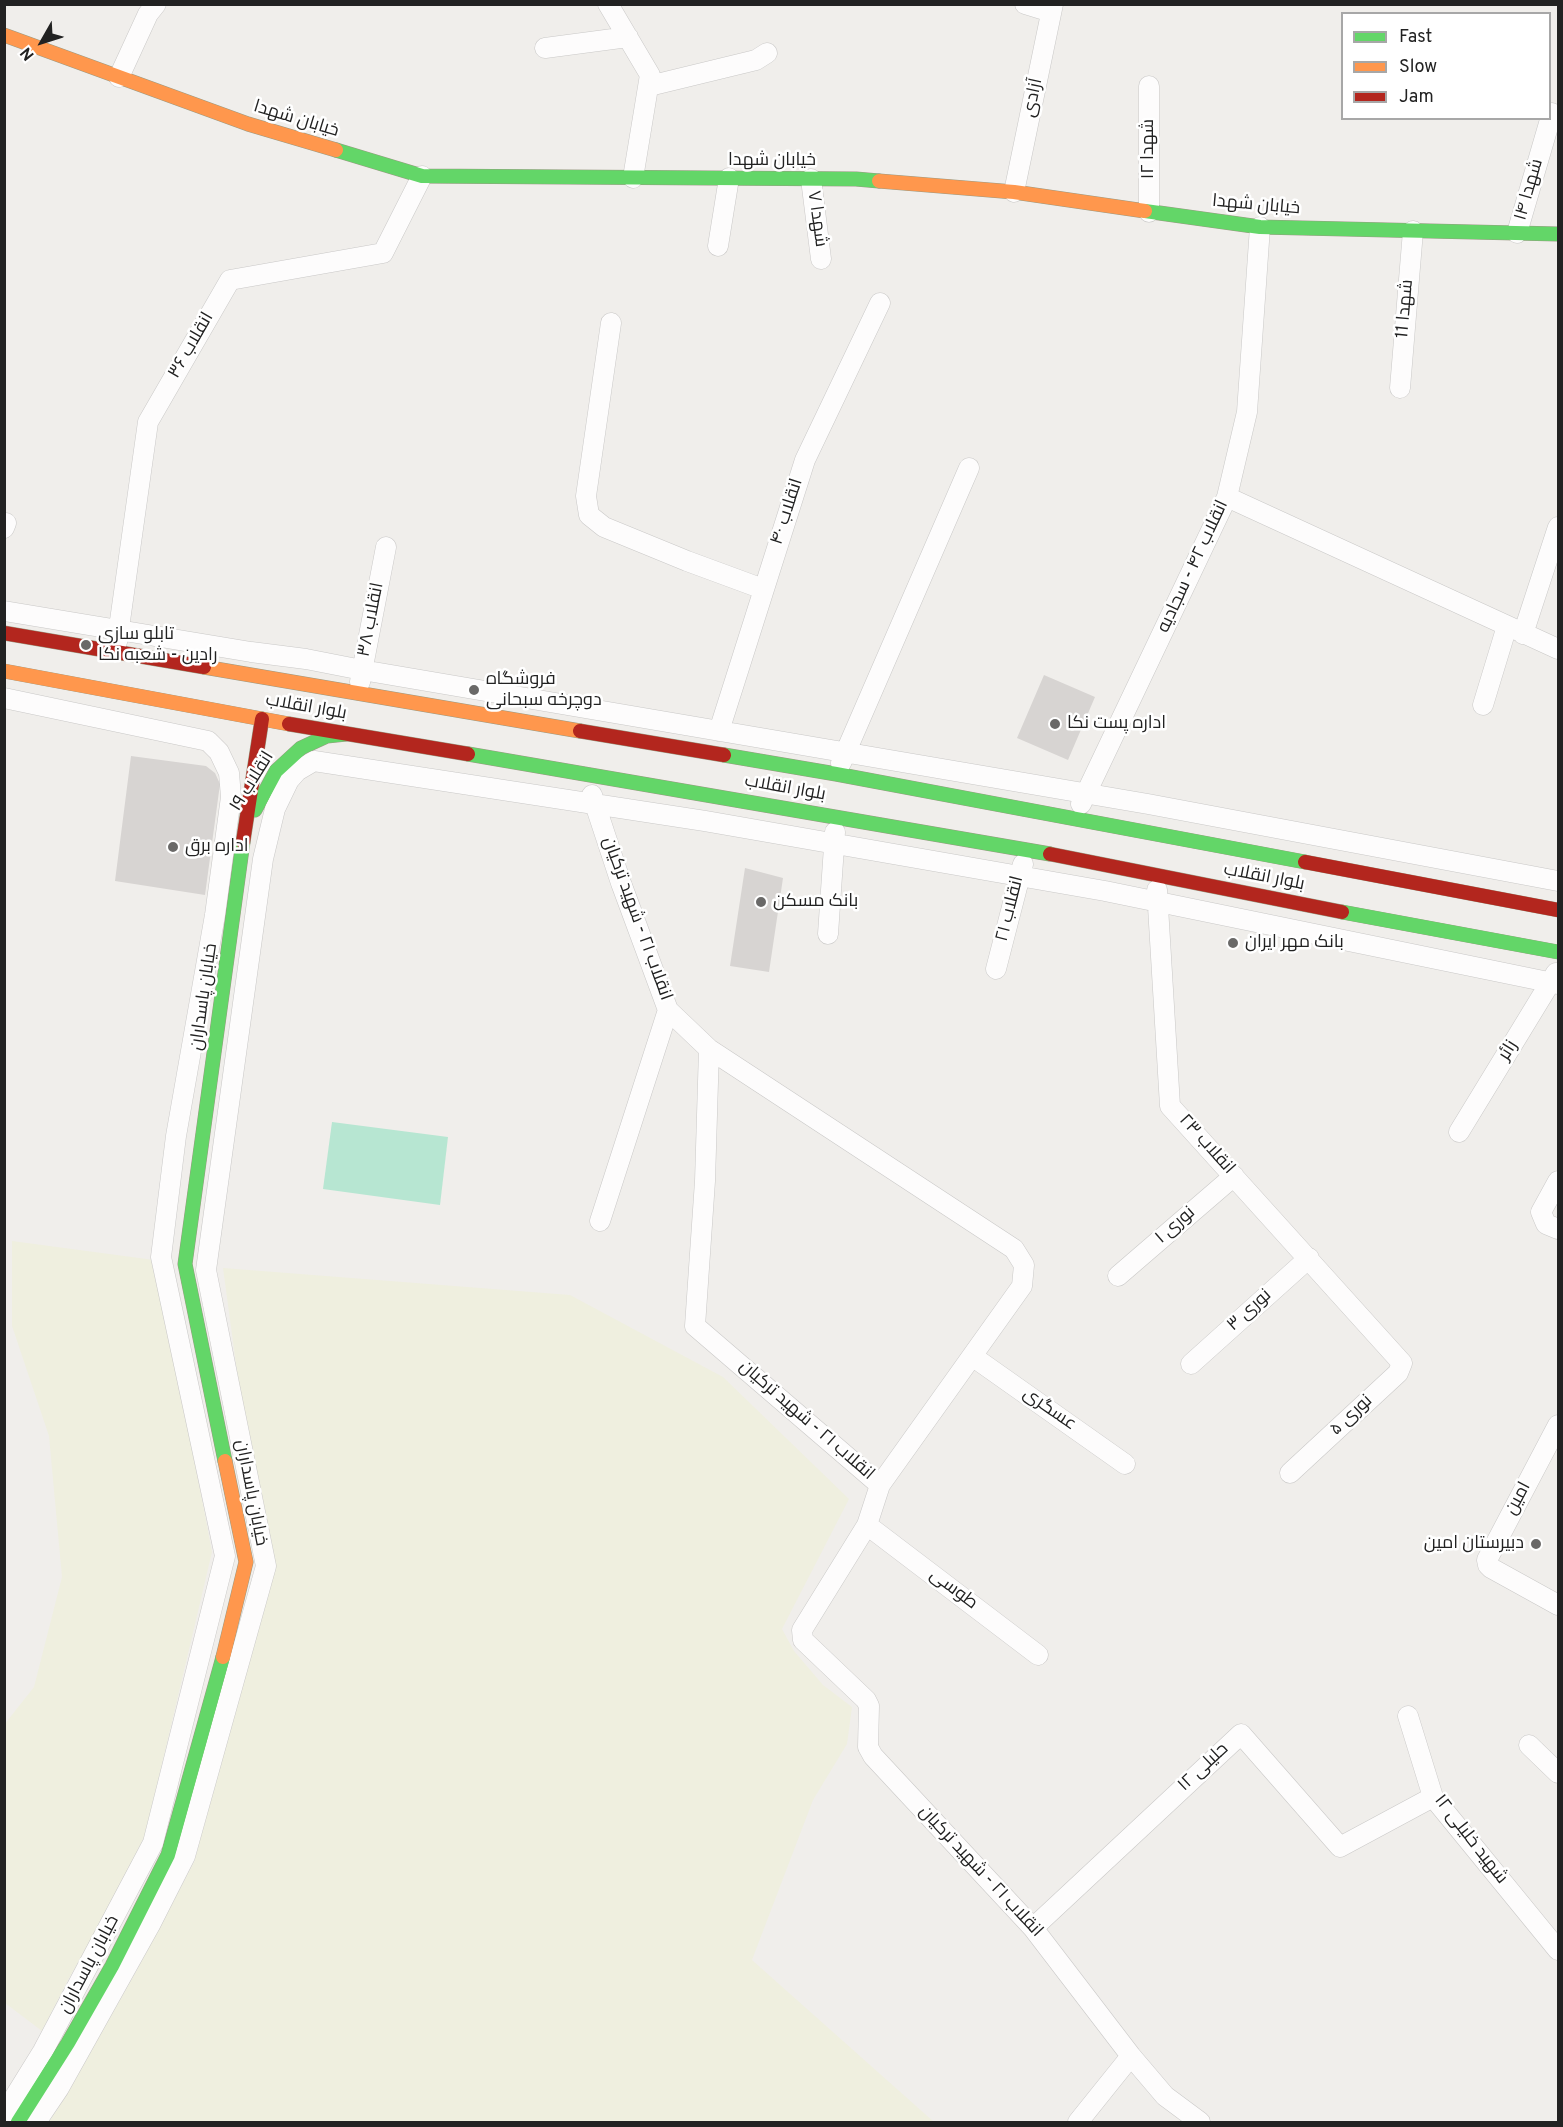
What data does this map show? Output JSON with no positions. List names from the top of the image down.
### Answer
{
  "streets": {
    "main road": [
      "خیابان شهدا",
      "بلوار انقلاب",
      "انقلاب ۱۹",
      "خیابان پاسداران"
    ],
    "street": [
      "آزادی",
      "شهدا ۱۲",
      "شهدا ۱۴",
      "شهدا ۷",
      "شهدا 11",
      "انقلاب ۳۶",
      "انقلاب ۴۰",
      "انقلاب ۴۲ - سجادیه",
      "انقلاب ۳۸",
      "انقلاب ۲۱",
      "انقلاب ۲۱ - شهید ترکیان",
      "زائر",
      "انقلاب ۲۳",
      "نوری ۱",
      "نوری ۳",
      "عسگری",
      "نوری ۵",
      "امین",
      "طوسی",
      "حلیلی ۱۲",
      "شهید خلیلی ۱۲"
    ]
  },
  "crossings": [
    ["آزادی", "خیابان شهدا"],
    ["خیابان شهدا", "شهدا ۱۲"],
    ["خیابان شهدا", "شهدا ۱۴"],
    ["خیابان شهدا", "شهدا ۷"],
    ["خیابان شهدا", "شهدا 11"],
    ["خیابان شهدا", "انقلاب ۳۶"],
    ["خیابان شهدا", "انقلاب ۴۲ - سجادیه"],
    ["انقلاب ۳۶", "بلوار انقلاب"],
    ["انقلاب ۴۲ - سجادیه", "بلوار انقلاب"],
    ["انقلاب ۳۸", "بلوار انقلاب"],
    ["بلوار انقلاب", "انقلاب ۱۹"],
    ["بلوار انقلاب", "انقلاب ۲۱"],
    ["بلوار انقلاب", "انقلاب ۲۱ - شهید ترکیان"],
    ["بلوار انقلاب", "انقلاب ۲۳"],
    ["انقلاب ۱۹", "خیابان پاسداران"],
    ["انقلاب ۲۱ - شهید ترکیان", "طوسی"],
    ["انقلاب ۲۱ - شهید ترکیان", "حلیلی ۱۲"],
    ["انقلاب ۲۳", "نوری ۱"],
    ["انقلاب ۲۳", "نوری ۳"],
    ["انقلاب ۲۳", "نوری ۵"],
    ["حلیلی ۱۲", "شهید خلیلی ۱۲"]
  ],
  "places": [
    "تابلو سازی رادین - شعبه نکا",
    "فروشگاه دوچرخه سبحانی",
    "اداره پست نکا",
    "اداره برق",
    "بانک مسکن",
    "بانک مهر ایران",
    "دبیرستان امین"
  ],
  "legend": ["Fast", "Slow", "Jam"],
  "north": "bottom left"
}
